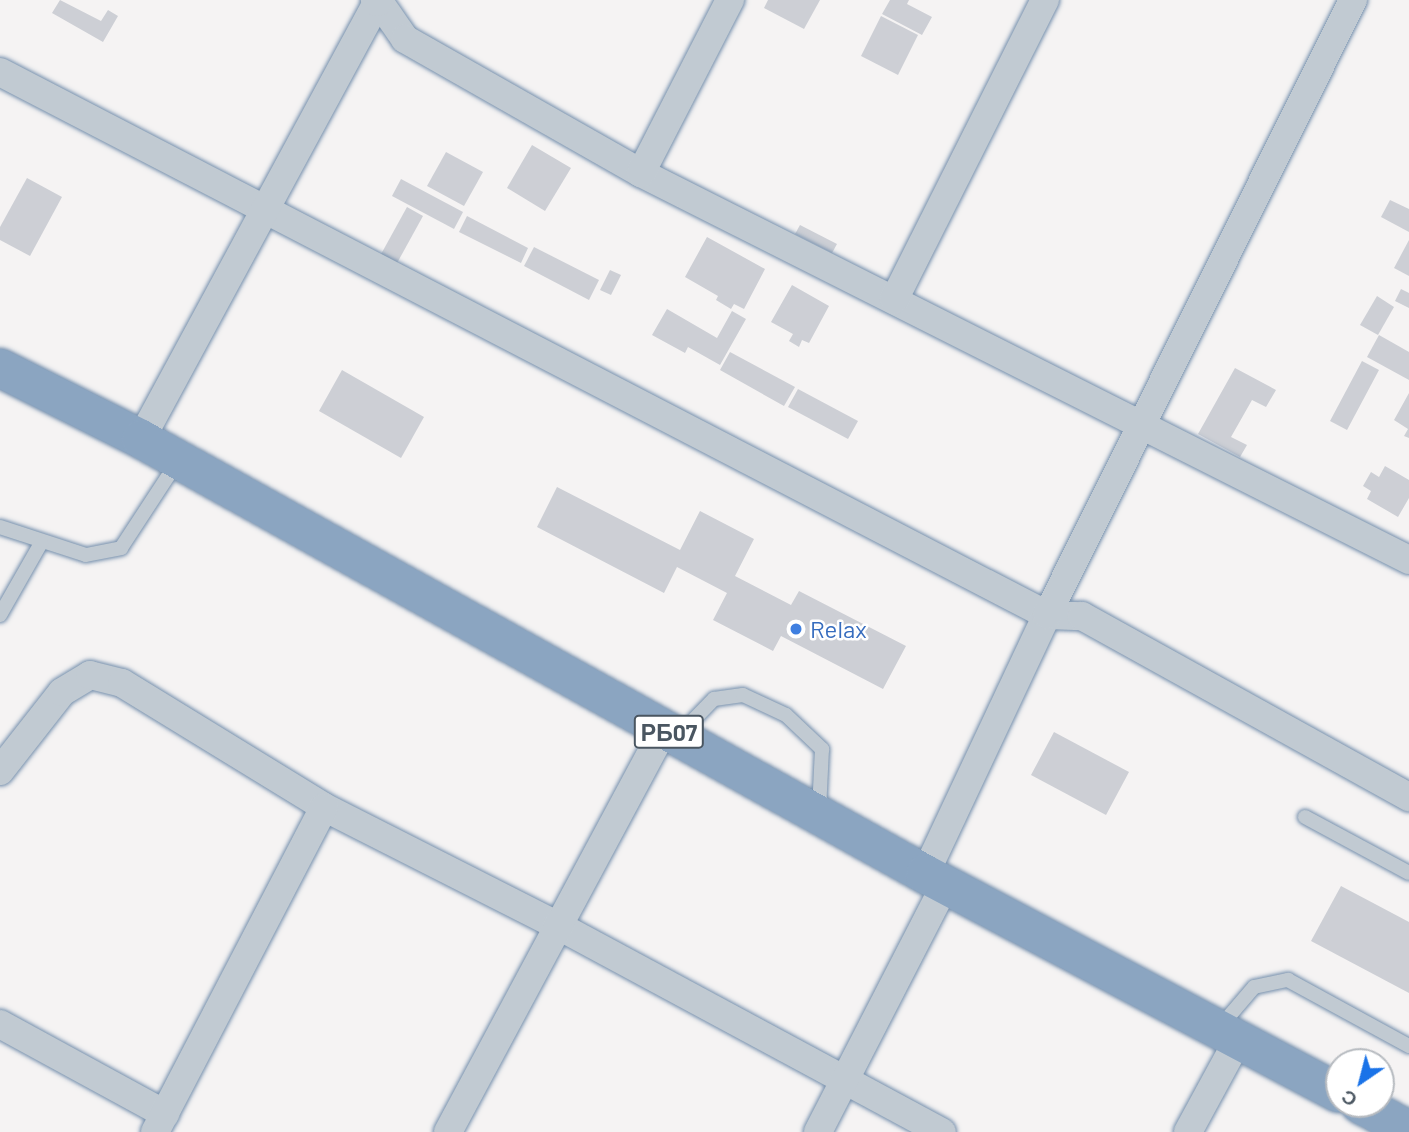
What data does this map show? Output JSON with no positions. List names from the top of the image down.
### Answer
{
  "streets": {
    "highway": ["РБ07"]
  },
  "places": ["Relax"],
  "north": "bottom left"
}
